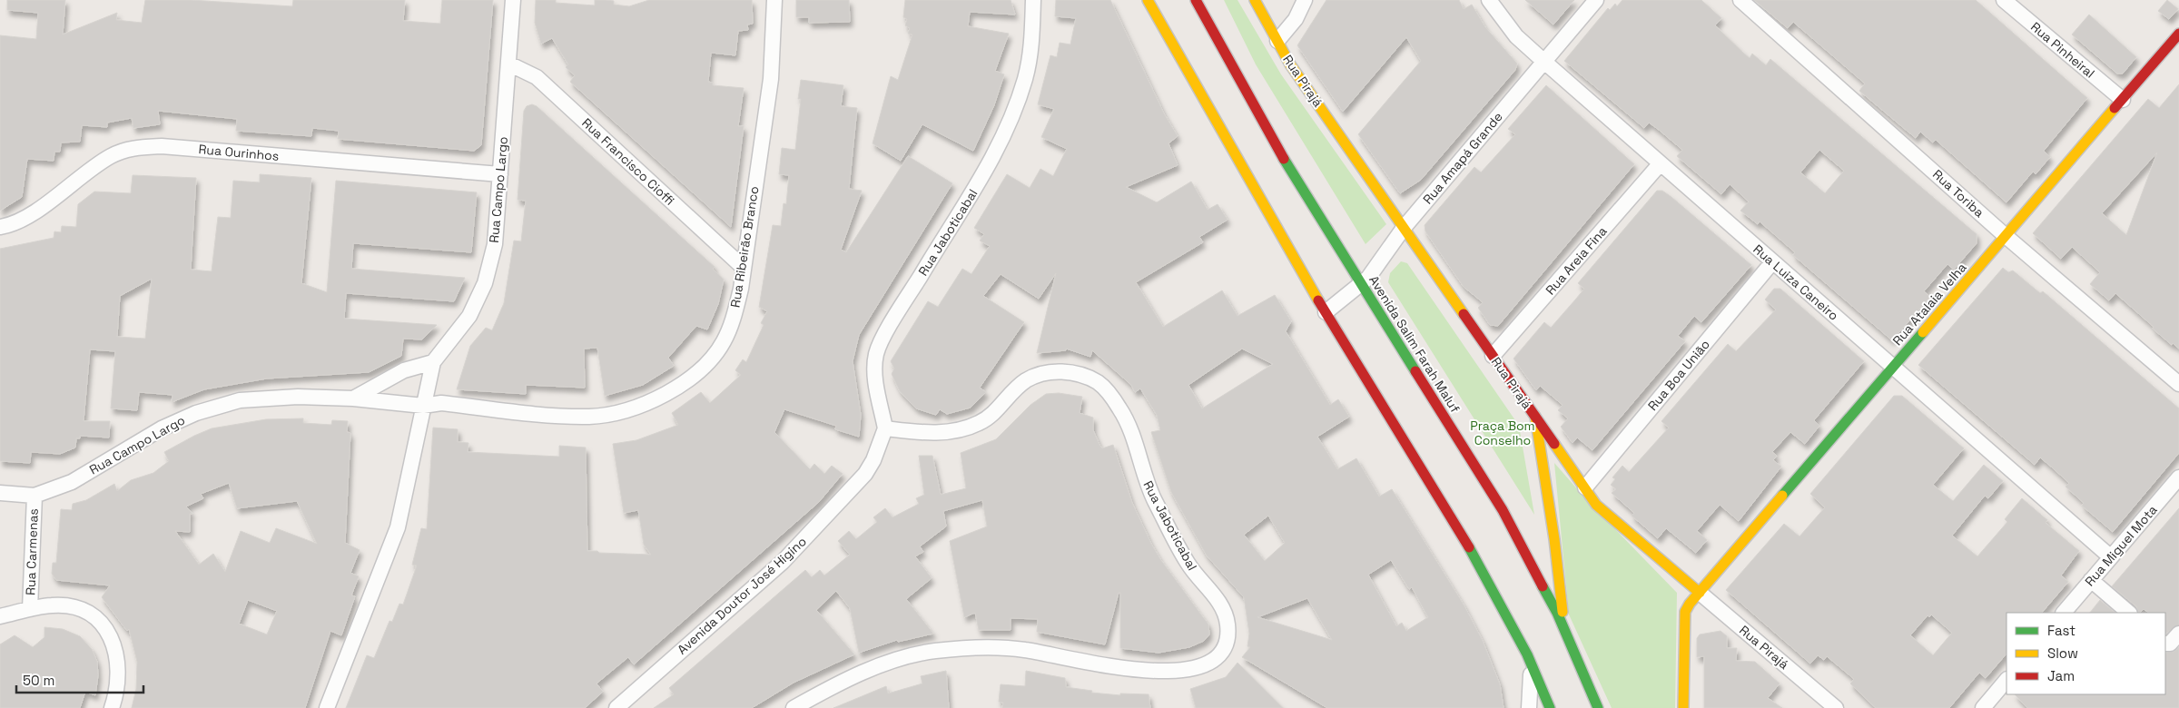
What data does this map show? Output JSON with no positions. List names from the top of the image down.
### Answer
{
  "streets": {
    "main road": ["Rua Pirajá", "Rua Atalaia Velha", "Avenida Salim Farah Maluf"],
    "street": [
      "Rua Pinheiral",
      "Rua Ourinhos",
      "Rua Amapá Grande",
      "Rua Francisco Cioffi",
      "Rua Campo Largo",
      "Rua Toriba",
      "Rua Jaboticabal",
      "Rua Ribeirão Branco",
      "Rua Areia Fina",
      "Rua Luiza Caneiro",
      "Rua Boa União",
      "Rua Miguel Mota",
      "Rua Carmenas",
      "Avenida Doutor José Higino"
    ]
  },
  "crossings": [
    ["Rua Pinheiral", "Rua Atalaia Velha"],
    ["Rua Pirajá", "Rua Amapá Grande"],
    ["Rua Pirajá", "Rua Areia Fina"],
    ["Rua Pirajá", "Rua Atalaia Velha"],
    ["Rua Pirajá", "Rua Boa União"],
    ["Rua Ourinhos", "Rua Campo Largo"],
    ["Rua Amapá Grande", "Rua Luiza Caneiro"],
    ["Rua Amapá Grande", "Avenida Salim Farah Maluf"],
    ["Rua Francisco Cioffi", "Rua Campo Largo"],
    ["Rua Francisco Cioffi", "Rua Ribeirão Branco"],
    ["Rua Campo Largo", "Rua Ribeirão Branco"],
    ["Rua Campo Largo", "Rua Carmenas"],
    ["Rua Toriba", "Rua Atalaia Velha"],
    ["Rua Jaboticabal", "Avenida Doutor José Higino"],
    ["Rua Areia Fina", "Rua Luiza Caneiro"],
    ["Rua Luiza Caneiro", "Rua Atalaia Velha"],
    ["Rua Luiza Caneiro", "Rua Boa União"],
    ["Rua Luiza Caneiro", "Rua Miguel Mota"]
  ],
  "parks": ["Praça Bom Conselho"],
  "legend": ["Fast", "Slow", "Jam"],
  "scale_bar": "50 m"
}
